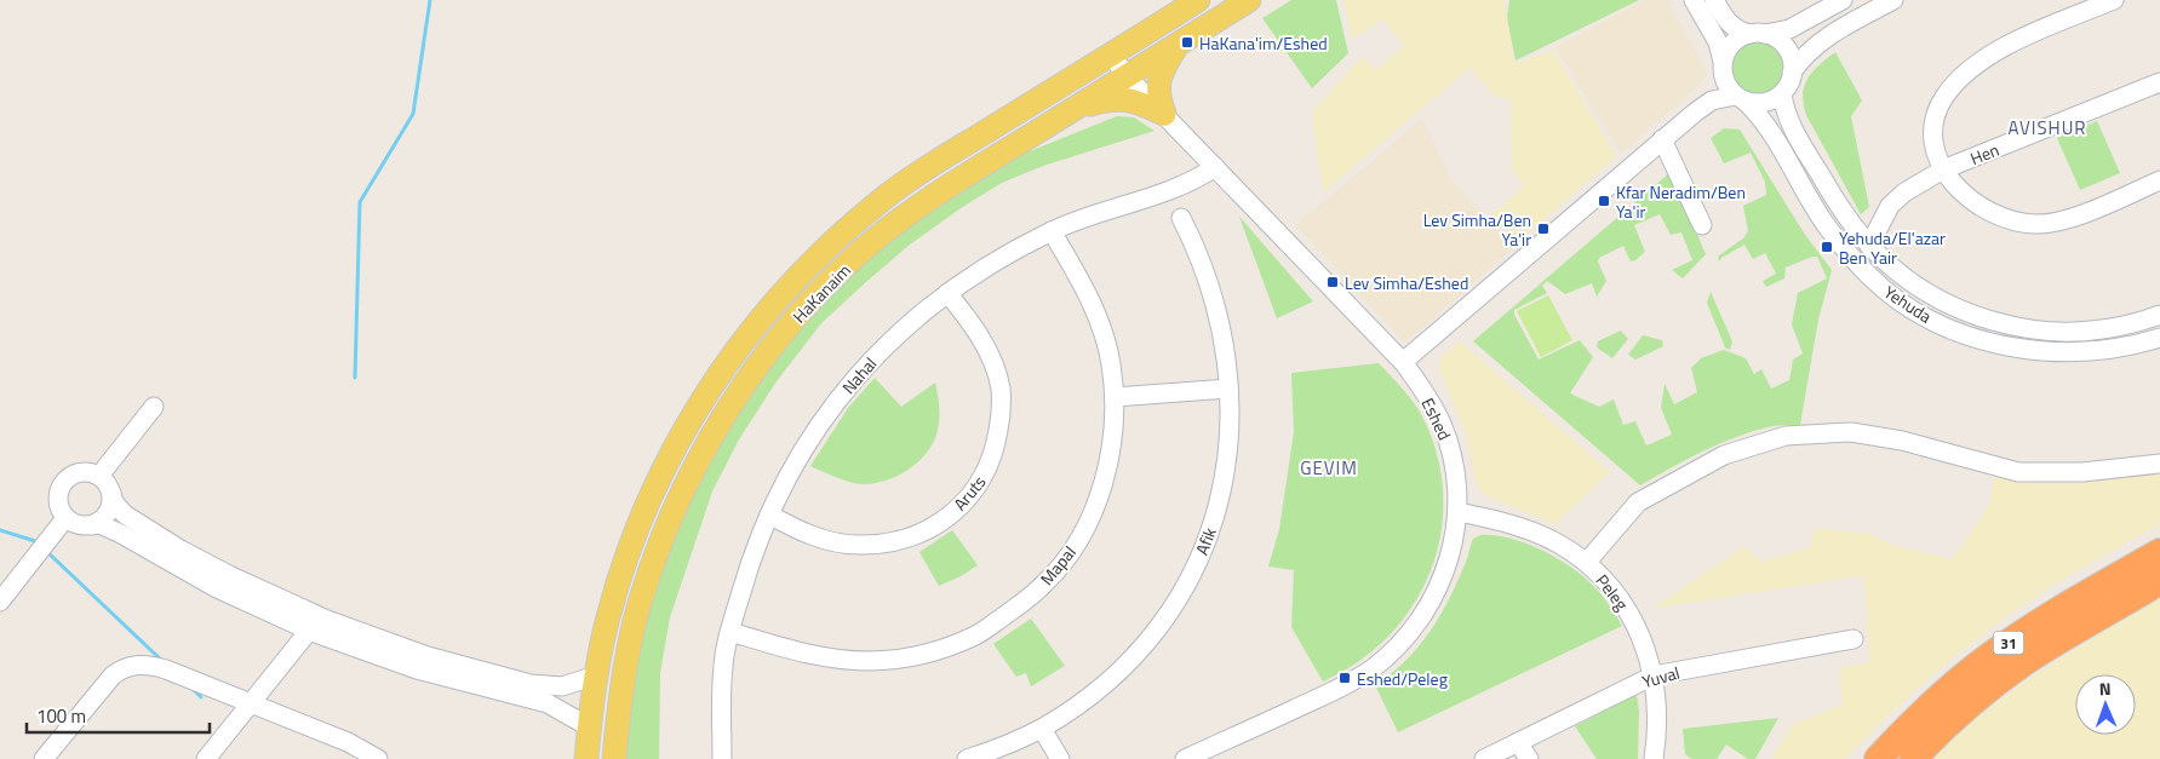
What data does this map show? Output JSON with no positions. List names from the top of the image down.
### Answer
{
  "streets": {
    "highway": ["31"],
    "main road": ["HaKanaim"],
    "street": [
      "Hen",
      "Yehuda",
      "Nahal",
      "Eshed",
      "Aruts",
      "Afik",
      "Mapal",
      "Peleg",
      "Yuval"
    ]
  },
  "crossings": [
    ["Hen", "Yehuda"],
    ["HaKanaim", "Eshed"],
    ["Nahal", "Eshed"],
    ["Nahal", "Aruts"],
    ["Nahal", "Mapal"],
    ["Eshed", "Peleg"],
    ["Peleg", "Yuval"]
  ],
  "districts": ["AVISHUR", "GEVIM"],
  "places": {
    "transit": [
      "HaKana'im/Eshed",
      "Kfar Neradim/Ben Ya'ir",
      "Lev Simha/Ben Ya'ir",
      "Yehuda/El'azar Ben Yair",
      "Lev Simha/Eshed",
      "Eshed/Peleg"
    ]
  },
  "scale_bar": "100 m",
  "north": "top"
}
